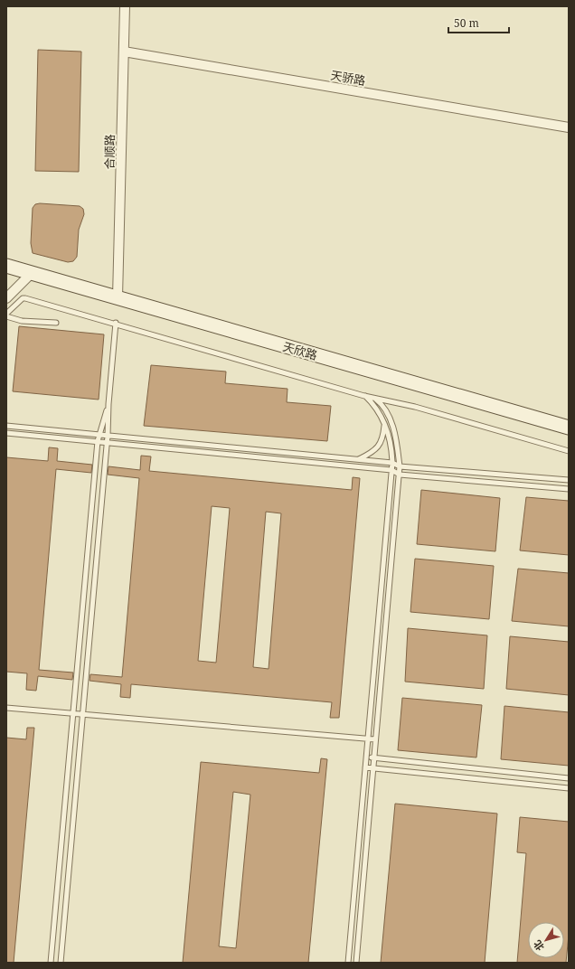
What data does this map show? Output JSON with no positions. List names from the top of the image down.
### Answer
{
  "streets": {
    "street": ["天骄路", "合顺路", "天欣路"]
  },
  "crossings": [
    ["天骄路", "合顺路"],
    ["合顺路", "天欣路"]
  ],
  "scale_bar": "50 m",
  "north": "bottom left"
}
